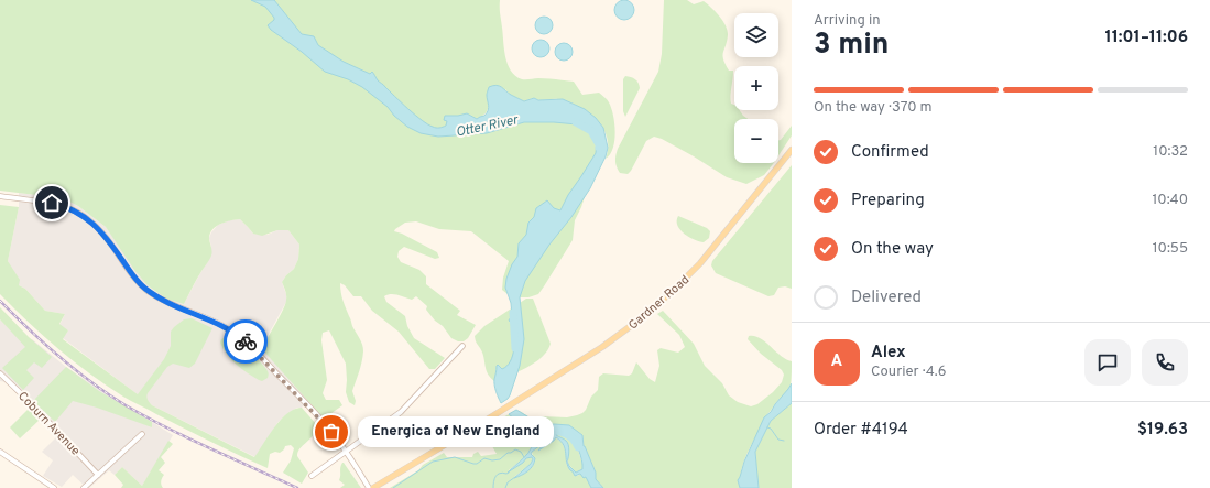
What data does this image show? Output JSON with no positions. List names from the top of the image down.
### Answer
{
  "streets": {
    "main road": ["Gardner Road"],
    "street": ["Coburn Avenue"]
  },
  "water": ["Otter River"],
  "places": ["Energica of New England"],
  "page": {
    "heading": ["3 min", "Arriving in", "11:01–11:06"],
    "panel": [
      "Alex",
      "Courier · 4.6",
      "Order #4194",
      "$19.63"
    ],
    "map_buttons": ["+", "−"],
    "bar": "On the way · 370 m",
    "list": [
      ["Confirmed", "10:32"],
      ["Preparing", "10:40"],
      ["On the way", "10:55"],
      "Delivered"
    ],
    "round": "A",
    "bubble": "Energica of New England"
  }
}
